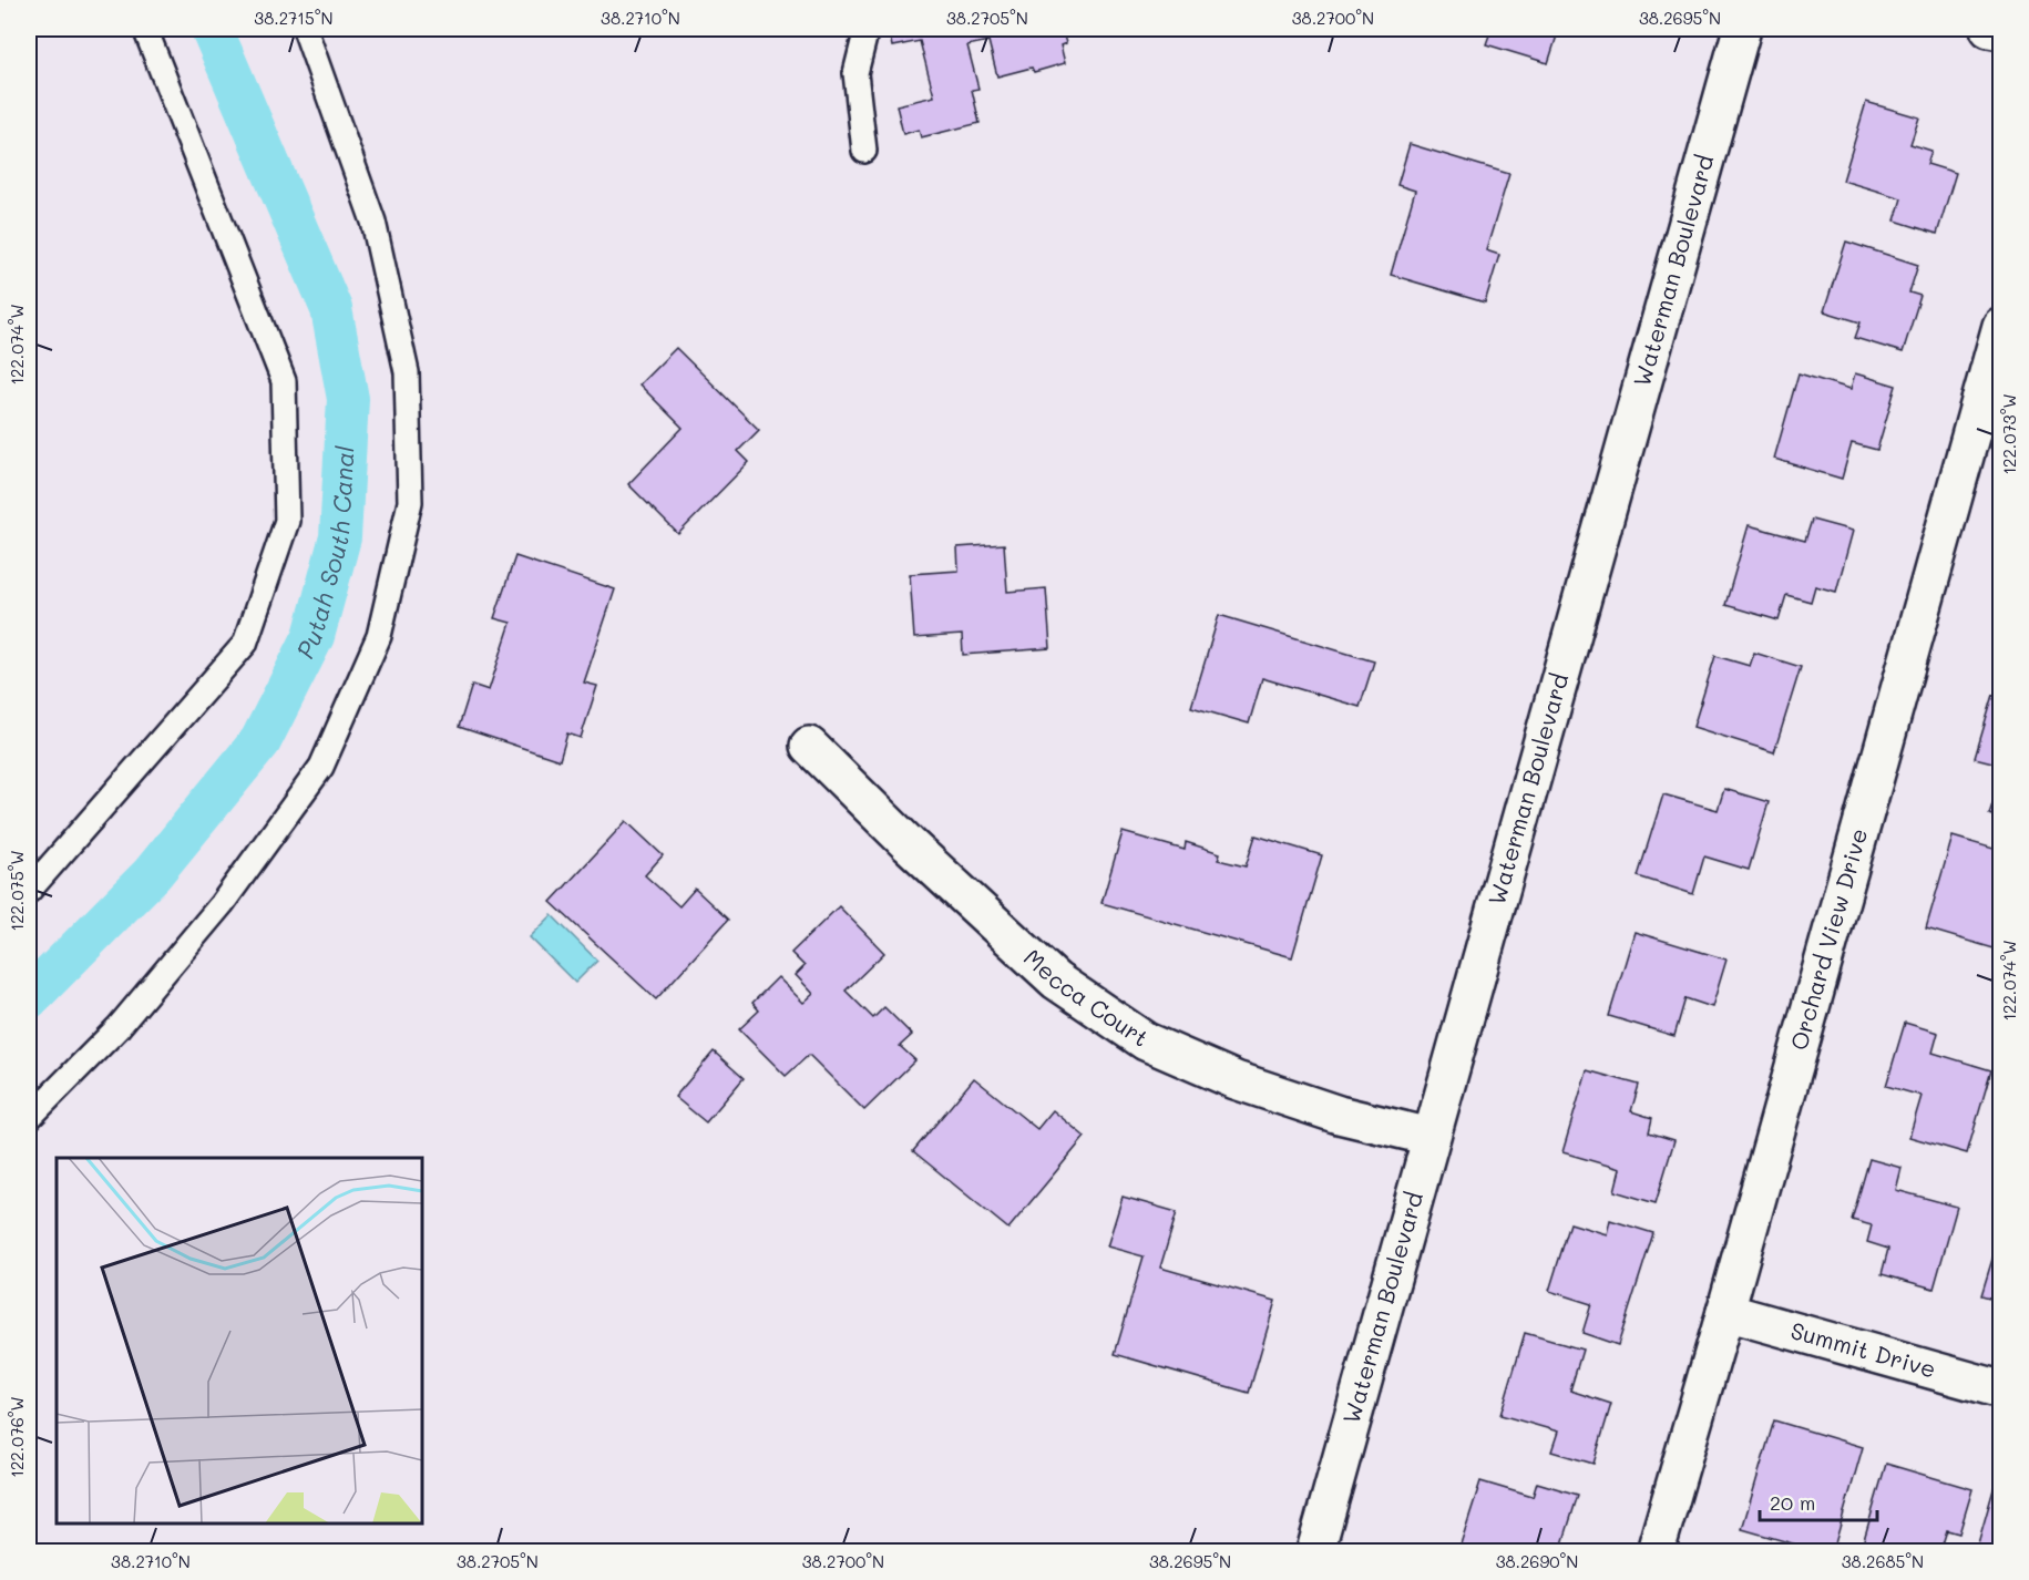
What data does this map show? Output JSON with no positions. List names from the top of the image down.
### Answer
{
  "streets": {
    "street": [
      "Waterman Boulevard",
      "Orchard View Drive",
      "Mecca Court",
      "Summit Drive"
    ]
  },
  "crossings": [
    ["Waterman Boulevard", "Mecca Court"],
    ["Orchard View Drive", "Summit Drive"]
  ],
  "water": ["Putah South Canal"],
  "scale_bar": "20 m",
  "coordinates": [
    "38.2715°N",
    "38.2710°N",
    "38.2705°N",
    "38.2700°N",
    "38.2695°N",
    "122.074°W",
    "122.073°W",
    "122.075°W",
    "122.076°W",
    "38.2690°N",
    "38.2685°N"
  ]
}
